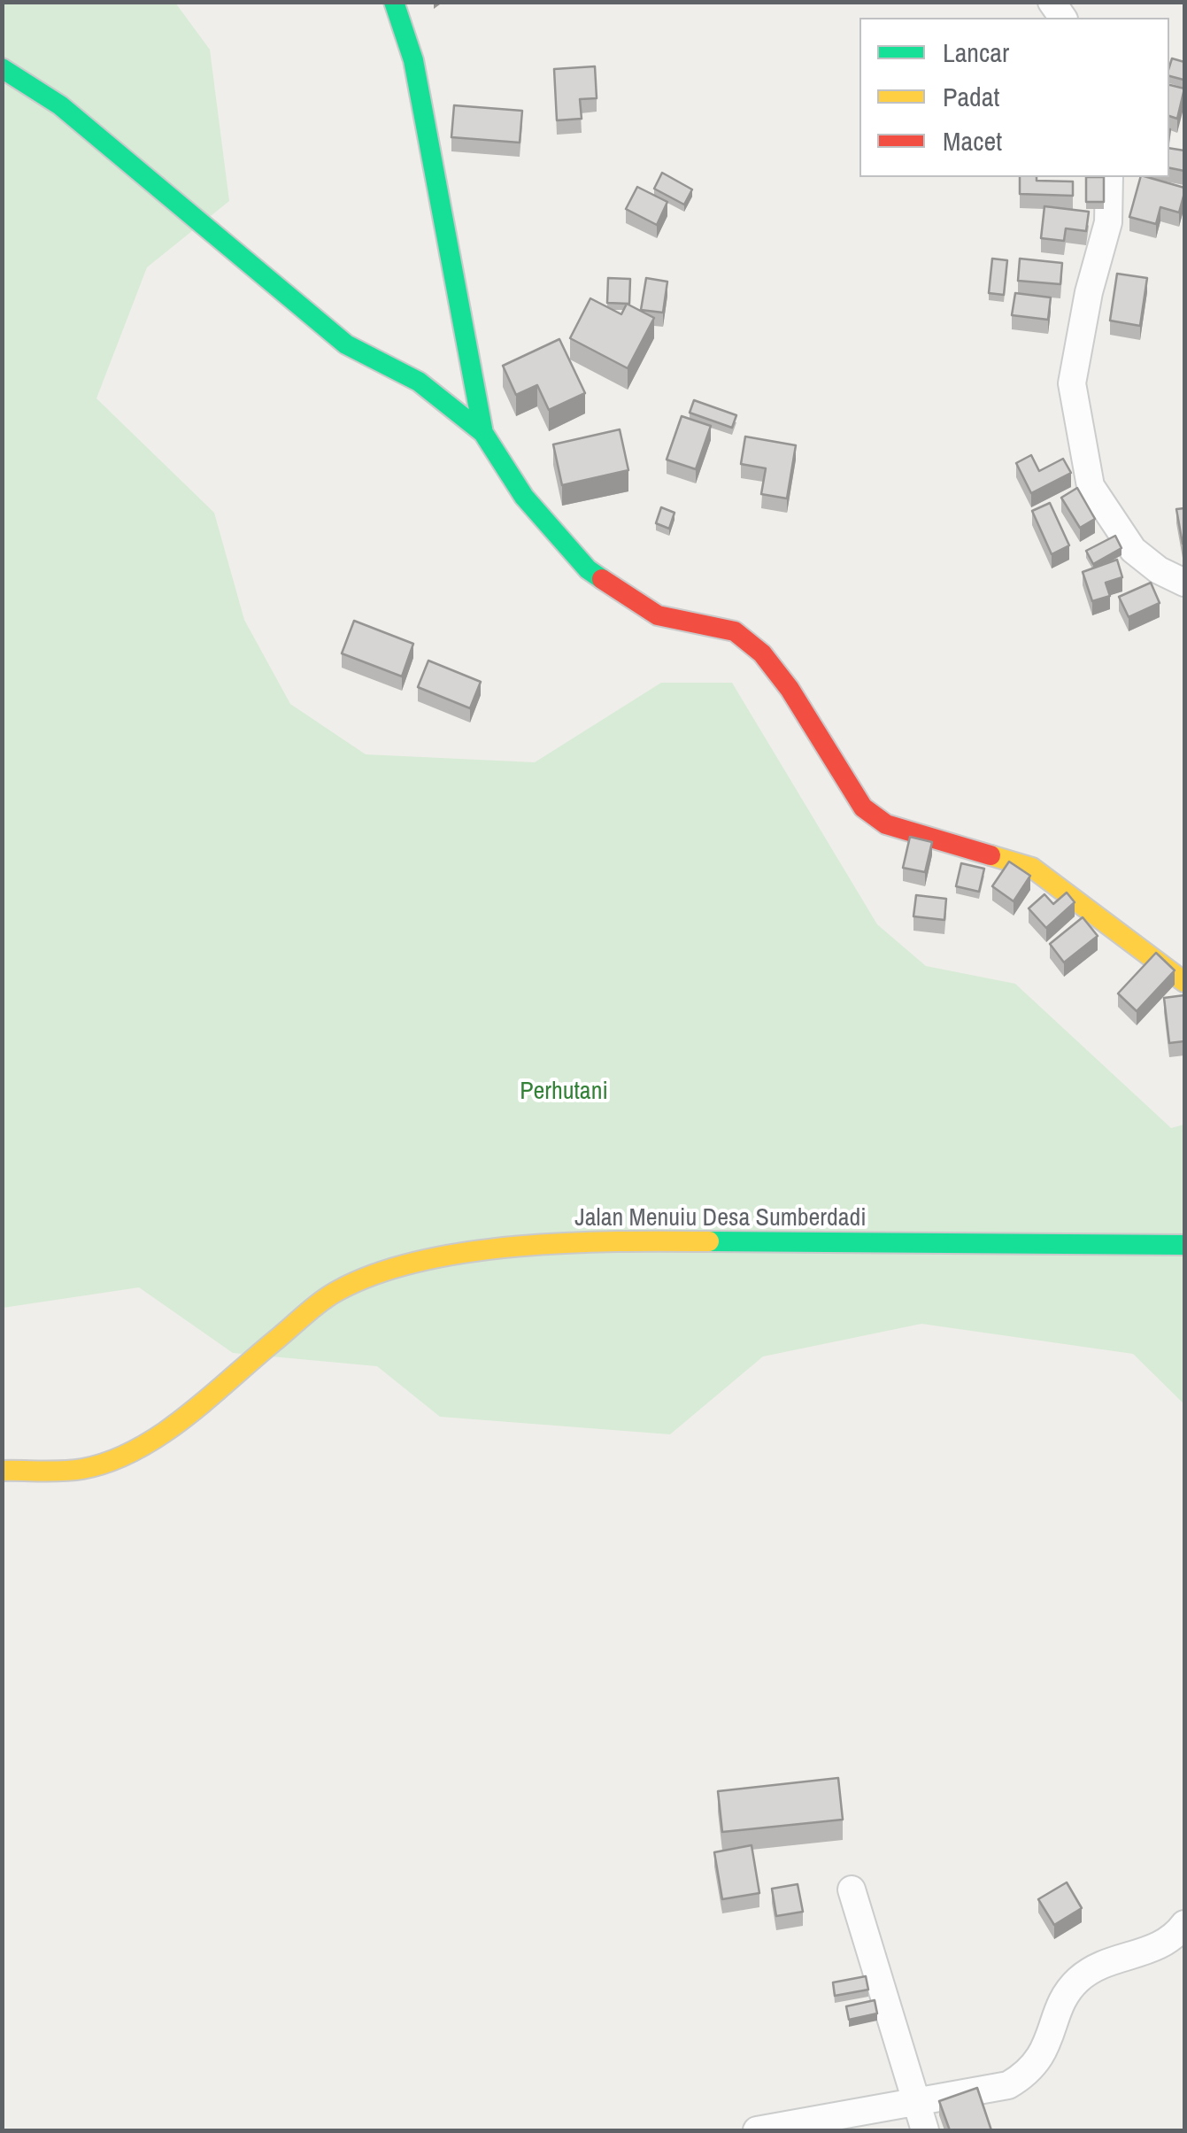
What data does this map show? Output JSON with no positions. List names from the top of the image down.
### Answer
{
  "streets": {
    "street": ["Jalan Menuiu Desa Sumberdadi"]
  },
  "parks": ["Perhutani"],
  "legend": ["Lancar", "Padat", "Macet"]
}
